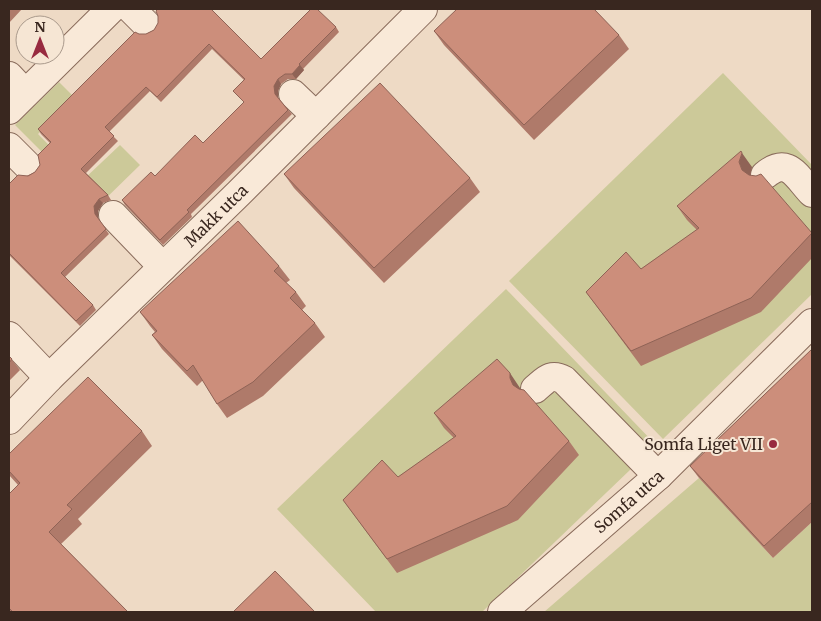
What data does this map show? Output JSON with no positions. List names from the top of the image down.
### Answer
{
  "streets": {
    "street": ["Makk utca", "Somfa utca"]
  },
  "places": ["Somfa Liget VII"],
  "north": "top"
}
